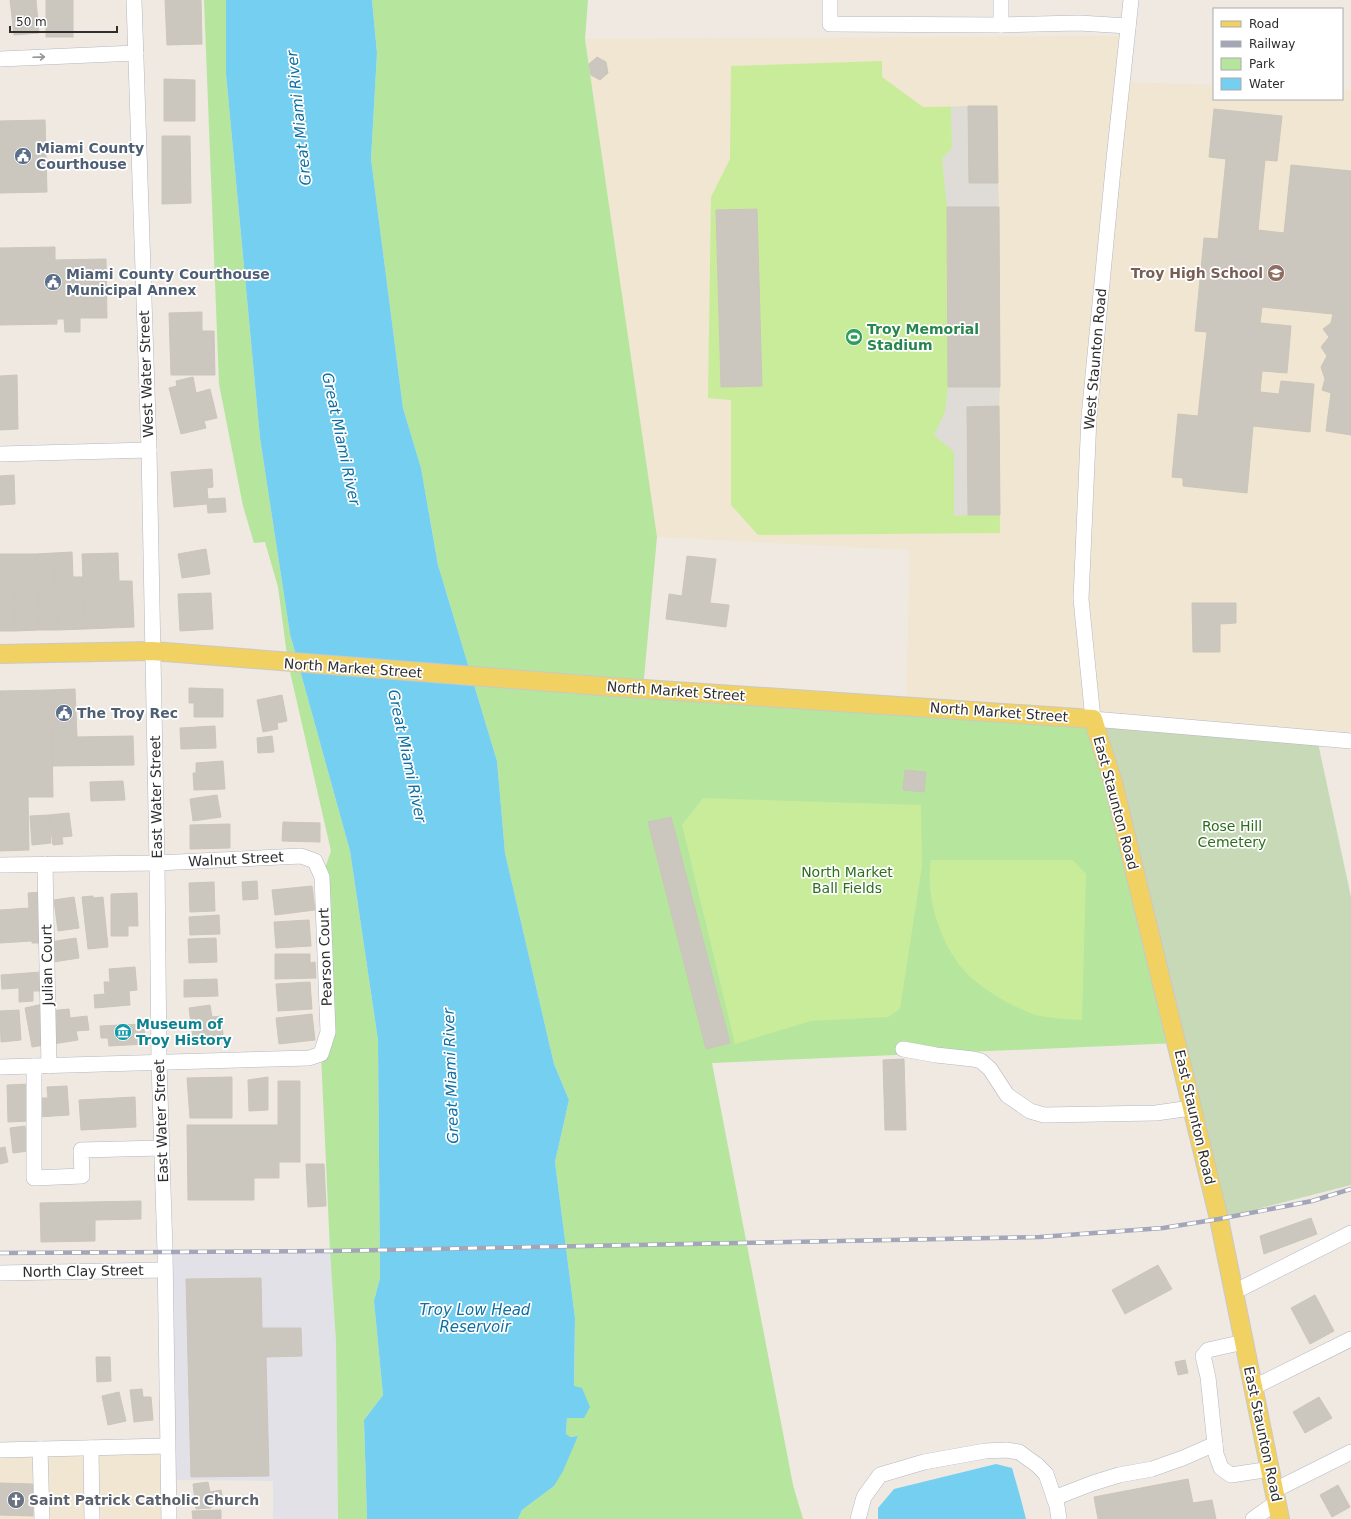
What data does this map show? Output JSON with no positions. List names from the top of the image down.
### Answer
{
  "streets": {
    "main road": ["North Market Street", "East Staunton Road"],
    "street": [
      "West Staunton Road",
      "West Water Street",
      "East Water Street",
      "Walnut Street",
      "Pearson Court",
      "Julian Court",
      "North Clay Street"
    ]
  },
  "crossings": [
    ["West Staunton Road", "North Market Street"],
    ["West Staunton Road", "East Staunton Road"],
    ["West Water Street", "North Market Street"],
    ["West Water Street", "East Water Street"],
    ["North Market Street", "East Water Street"],
    ["North Market Street", "East Staunton Road"],
    ["East Water Street", "Walnut Street"],
    ["East Water Street", "Pearson Court"],
    ["East Water Street", "Julian Court"],
    ["East Water Street", "North Clay Street"],
    ["Walnut Street", "Pearson Court"],
    ["Walnut Street", "Julian Court"]
  ],
  "water": ["Great Miami River", "Troy Low Head Reservoir"],
  "parks": ["Rose Hill Cemetery", "North Market Ball Fields"],
  "places": {
    "public building": ["Miami County Courthouse", "Miami County Courthouse Municipal Annex", "The Troy Rec"],
    "school or university": ["Troy High School"],
    "sports": ["Troy Memorial Stadium"],
    "museum": ["Museum of Troy History"],
    "church": ["Saint Patrick Catholic Church"]
  },
  "legend": [
    "Road",
    "Railway",
    "Park",
    "Water"
  ],
  "scale_bar": "50 m"
}
